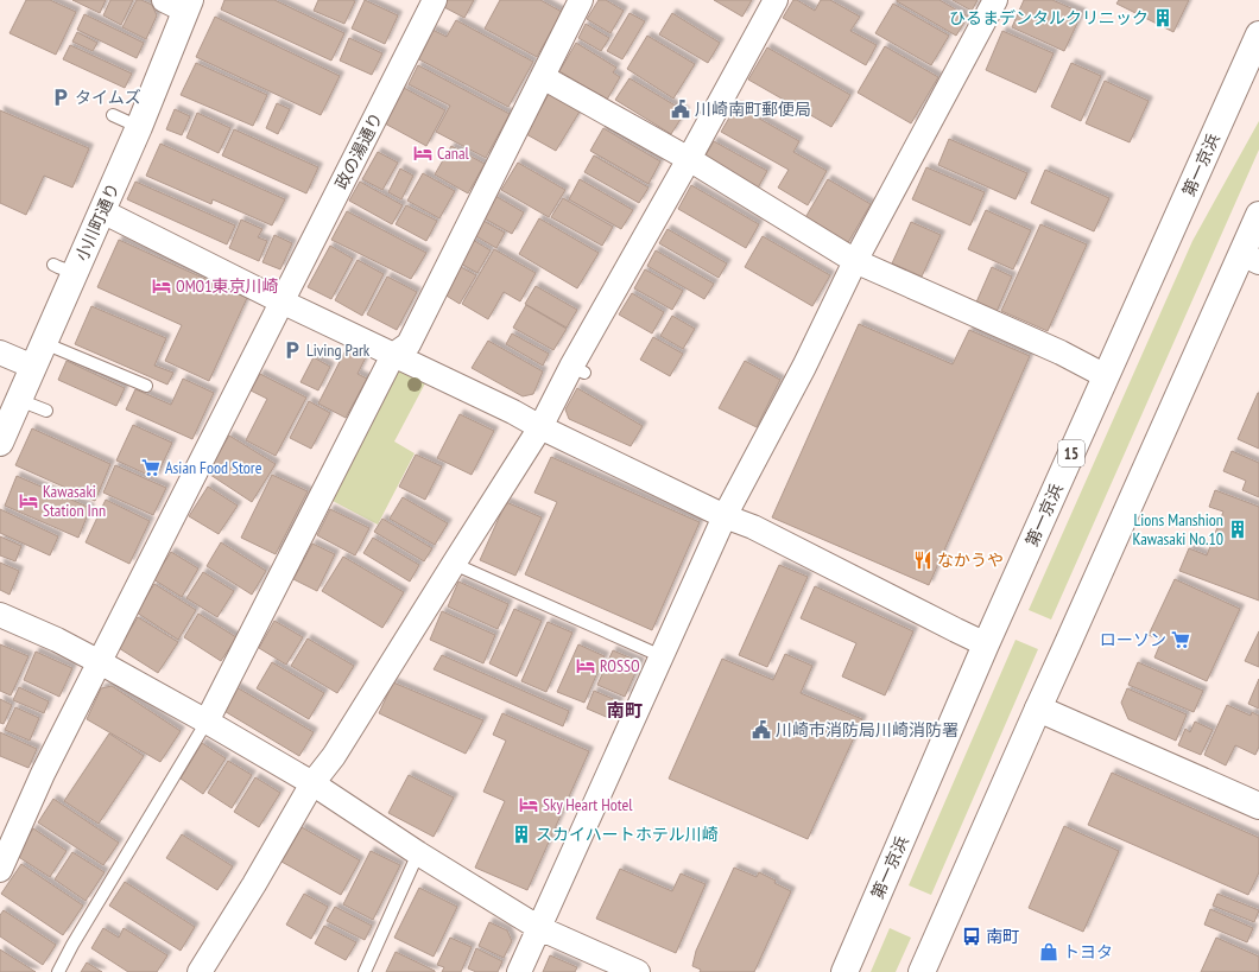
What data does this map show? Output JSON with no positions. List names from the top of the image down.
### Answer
{
  "streets": {
    "main road": ["第一京浜", "小川町通り", "15"],
    "street": ["政の湯通り"]
  },
  "districts": ["南町"],
  "places": {
    "building": ["ひるまデンタルクリニック", "Lions Manshion Kawasaki No.10", "スカイハートホテル川崎"],
    "parking": ["タイムズ", "Living Park"],
    "public building": ["川崎南町郵便局", "川崎市消防局川崎消防署"],
    "hotel": [
      "Canal",
      "OMO1東京川崎",
      "Kawasaki Station Inn",
      "ROSSO",
      "Sky Heart Hotel"
    ],
    "supermarket": ["Asian Food Store", "ローソン"],
    "restaurant": ["なかうや"],
    "bus stop": ["南町"],
    "shop": ["トヨタ"]
  }
}
